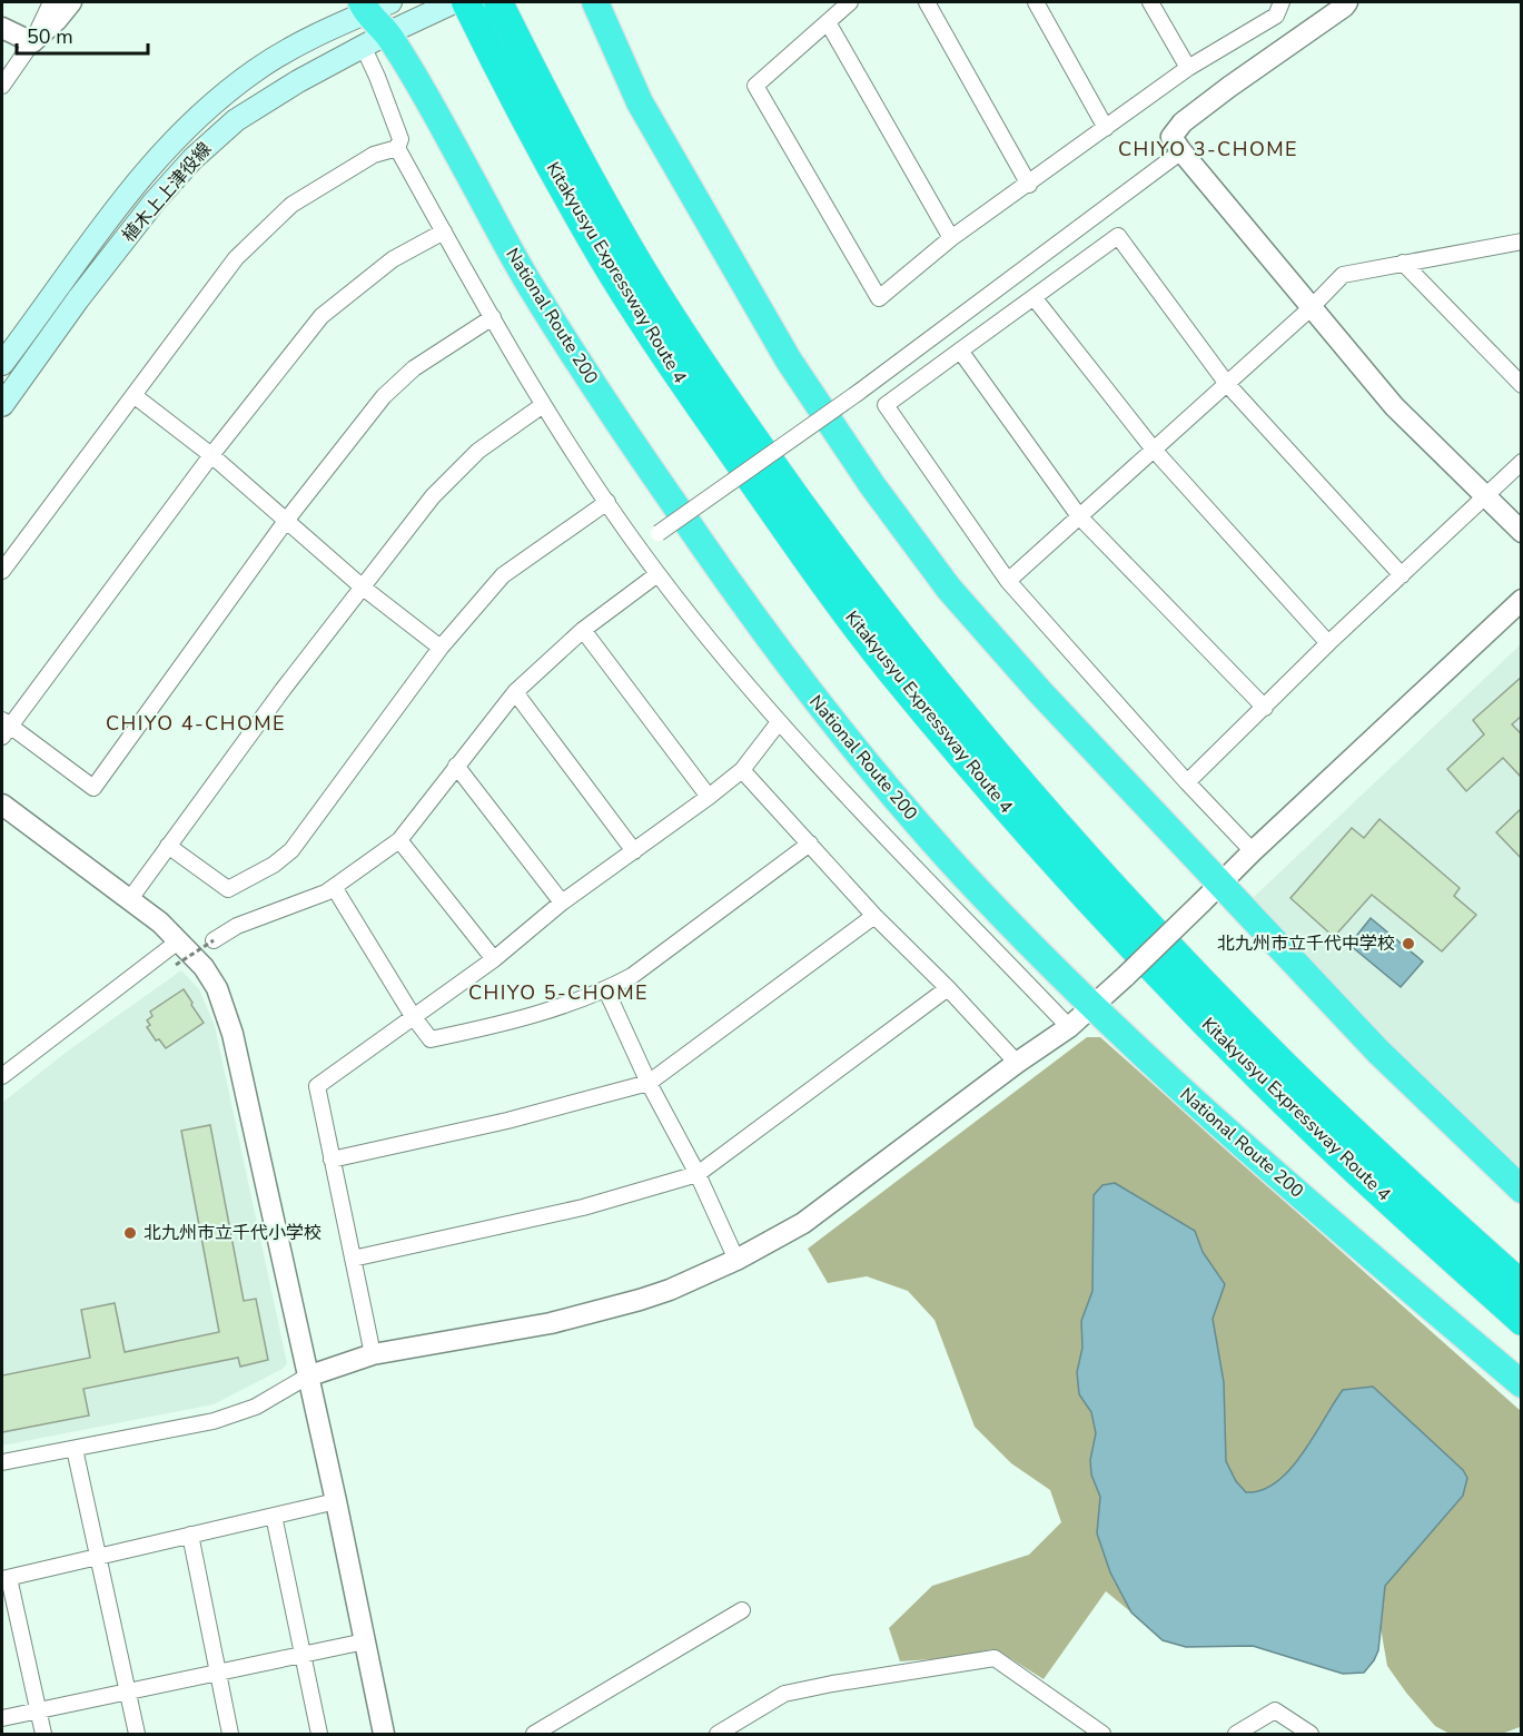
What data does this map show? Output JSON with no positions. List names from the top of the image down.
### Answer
{
  "streets": {
    "highway": ["Kitakyusyu Expressway Route 4", "National Route 200"],
    "main road": ["植木上上津役線"]
  },
  "crossings": [
    ["植木上上津役線", "National Route 200"]
  ],
  "districts": ["CHIYO 3-CHOME", "CHIYO 4-CHOME", "CHIYO 5-CHOME"],
  "places": ["北九州市立千代中学校", "北九州市立千代小学校"],
  "scale_bar": "50 m"
}
